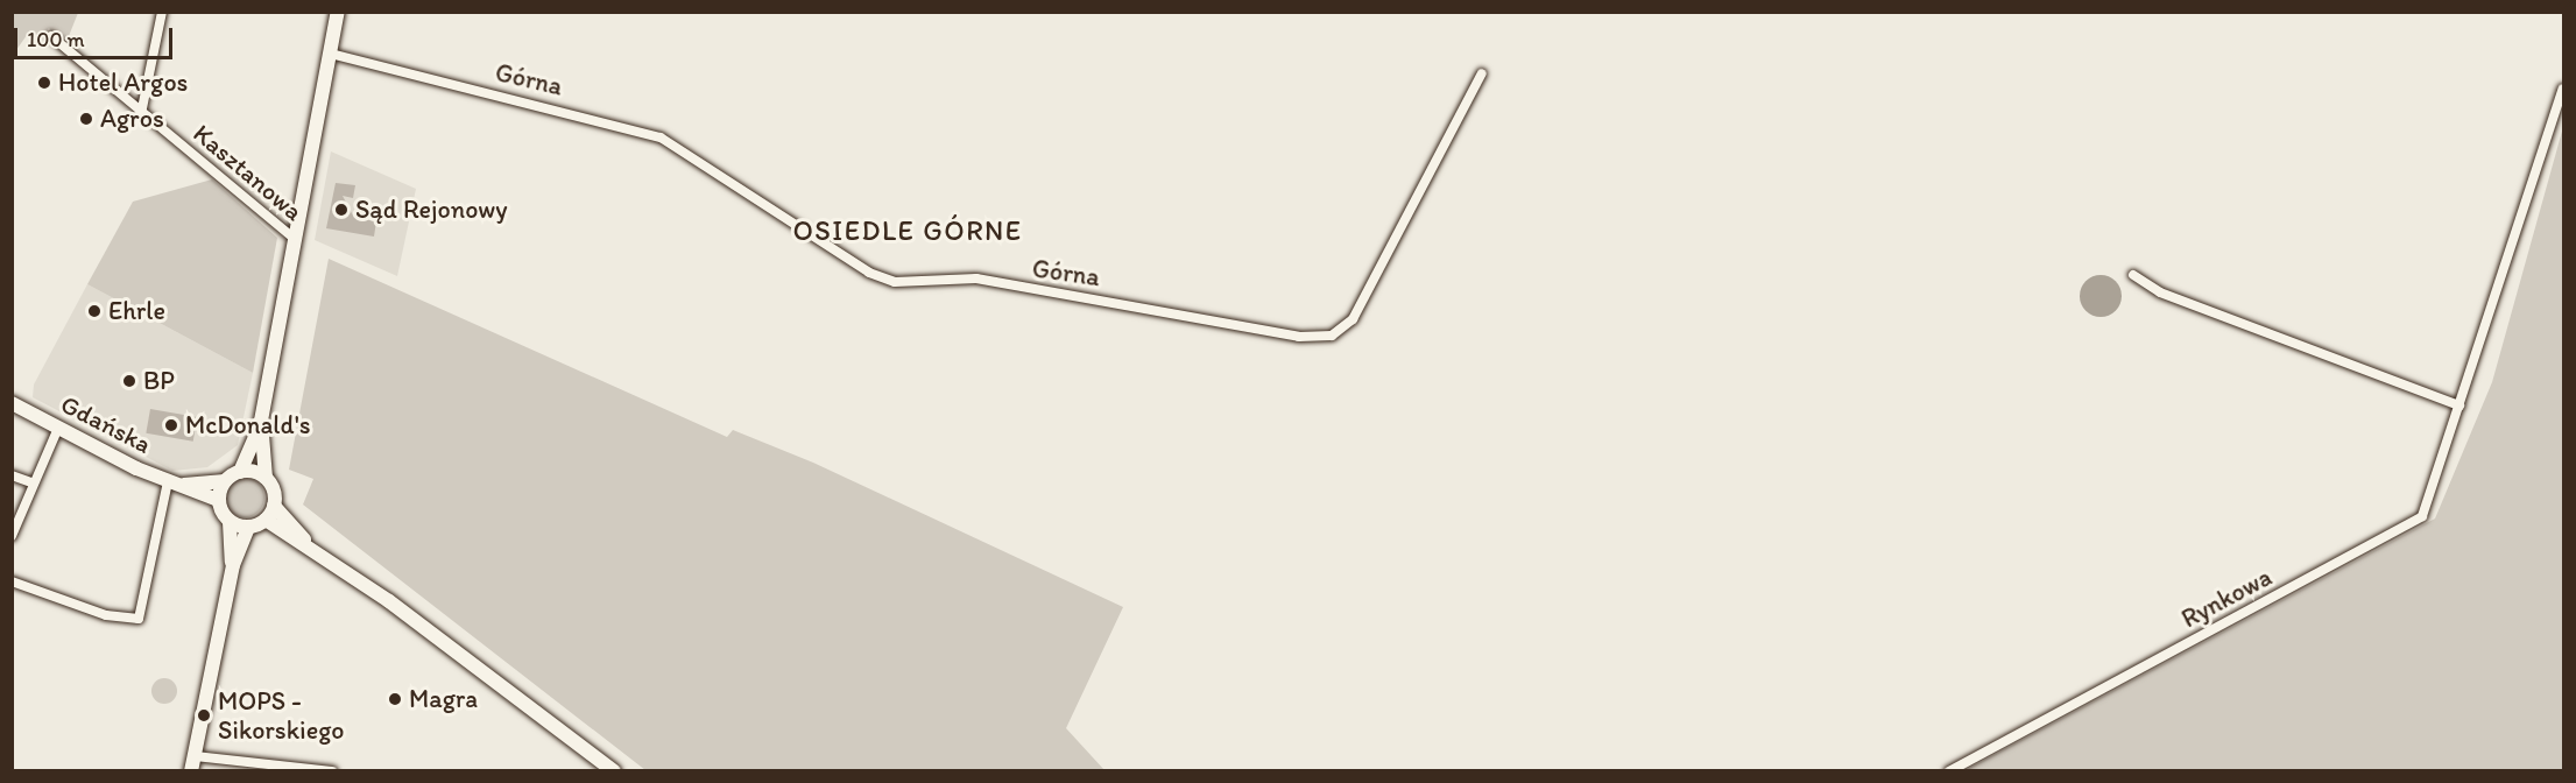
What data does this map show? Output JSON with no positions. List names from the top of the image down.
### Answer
{
  "streets": {
    "main road": ["Gdańska"],
    "street": ["Górna", "Kasztanowa", "Rynkowa"]
  },
  "districts": ["OSIEDLE GÓRNE"],
  "places": [
    "Hotel Argos",
    "Agros",
    "Sąd Rejonowy",
    "Ehrle",
    "BP",
    "McDonald's",
    "Magra",
    "MOPS - Sikorskiego"
  ],
  "scale_bar": "100 m"
}
